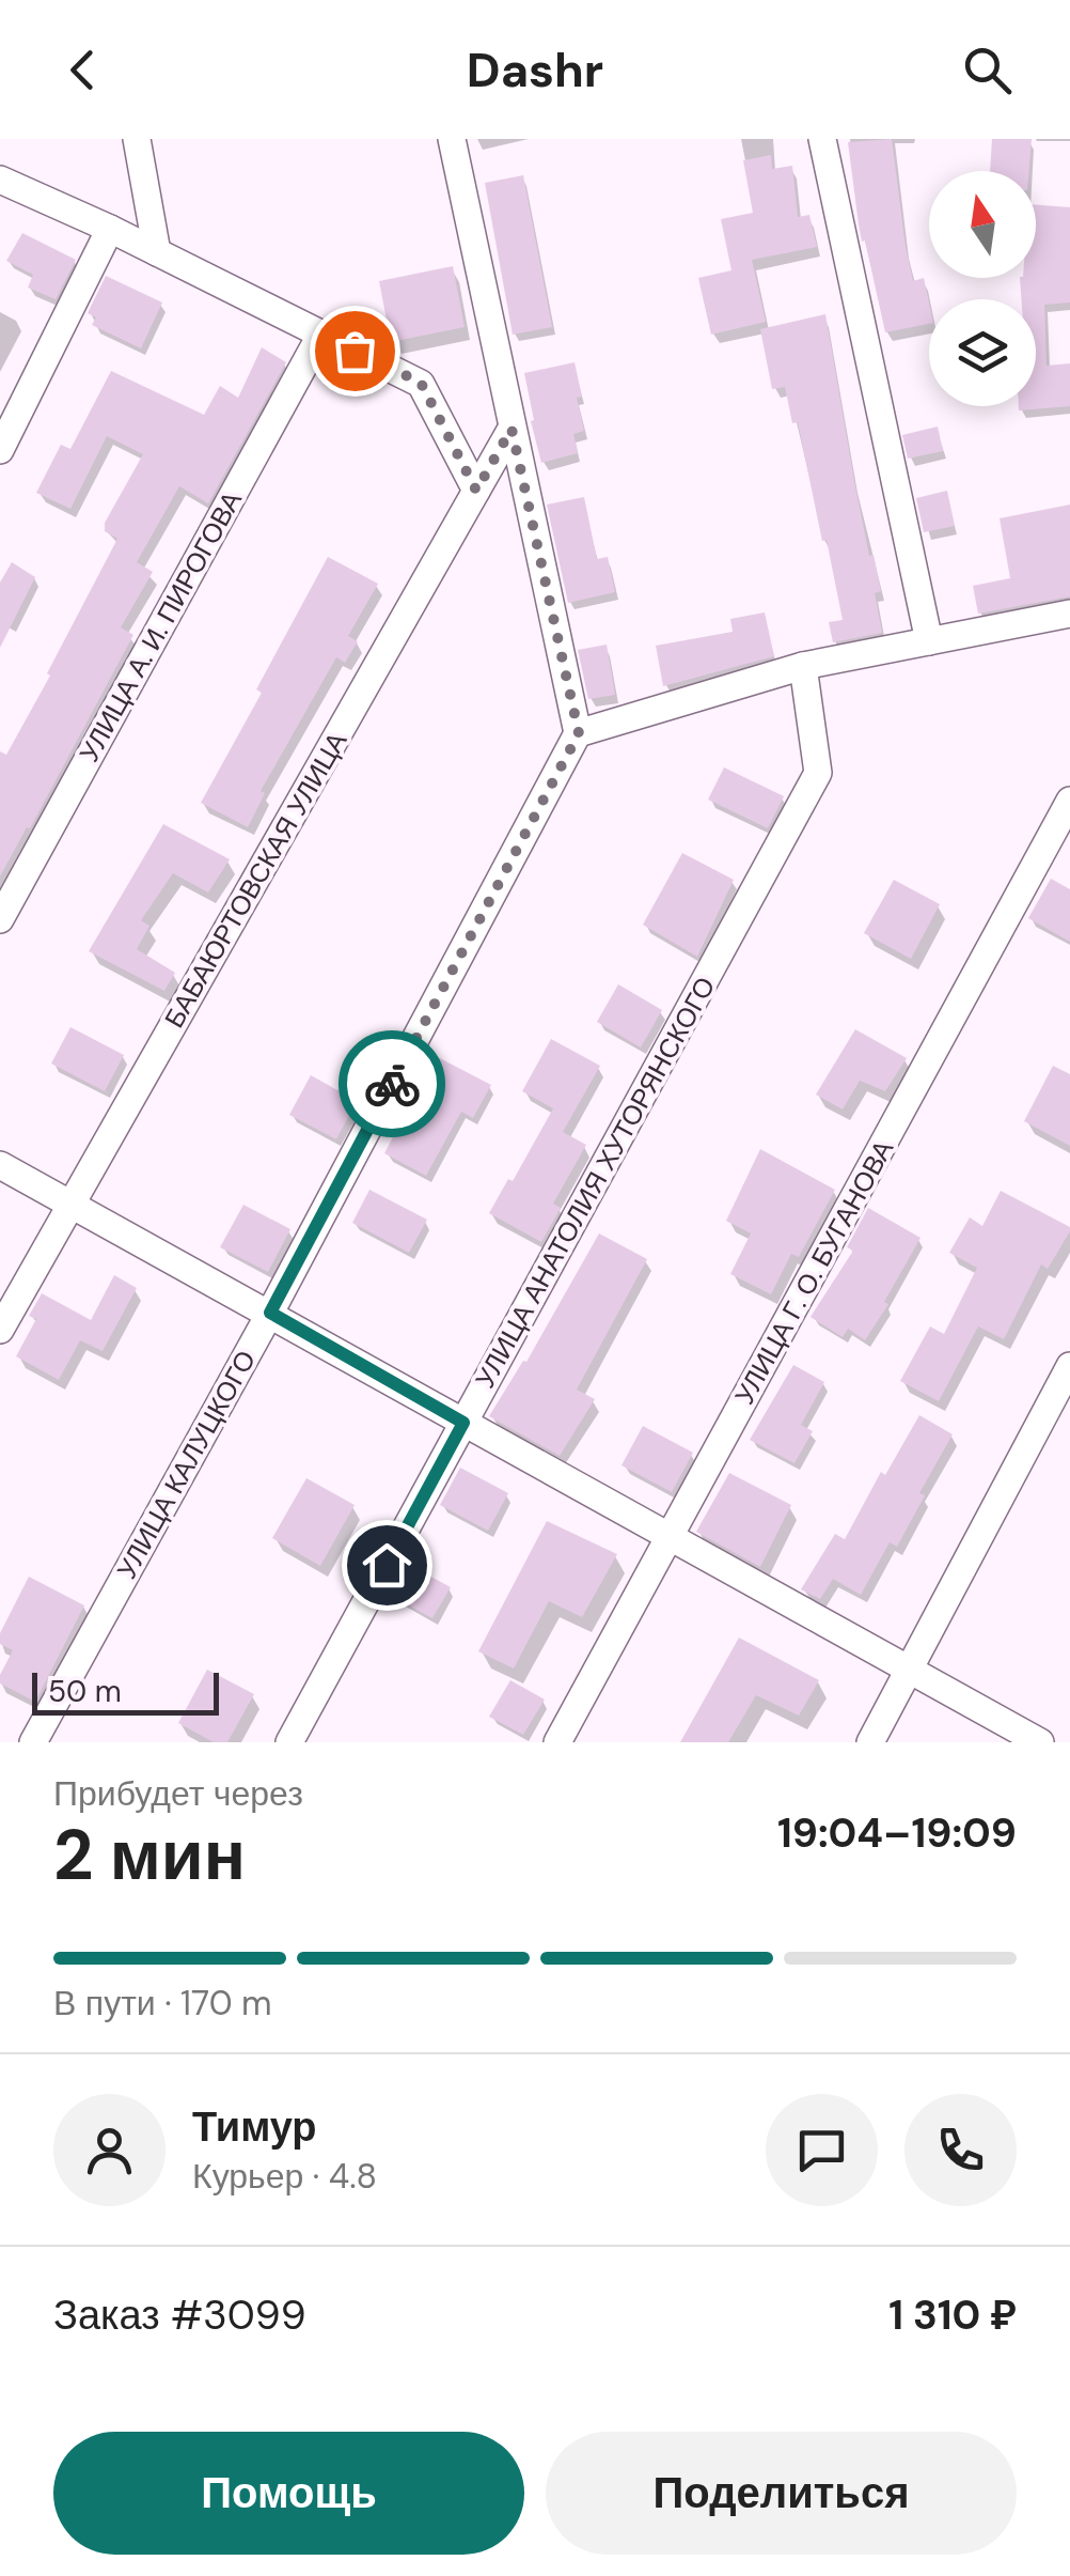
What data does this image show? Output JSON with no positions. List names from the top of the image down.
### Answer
{
  "streets": {
    "street": [
      "УЛИЦА А. И. ПИРОГОВА",
      "БАБАЮРТОВСКАЯ УЛИЦА",
      "УЛИЦА АНАТОЛИЯ ХУТОРЯНСКОГО",
      "УЛИЦА Г. О. БУГАНОВА",
      "УЛИЦА КАЛУЦКОГО"
    ]
  },
  "scale_bar": "50 m",
  "north": "top",
  "page": {
    "header": "Dashr",
    "scale": "50 m",
    "heading": ["2 мин", "Прибудет через", "19:04–19:09"],
    "panel": [
      "Тимур",
      "Курьер · 4.8",
      "Заказ #3099",
      "1 310 ₽"
    ],
    "bar": "В пути · 170 m",
    "buttons": ["Помощь", "Поделиться"]
  }
}
